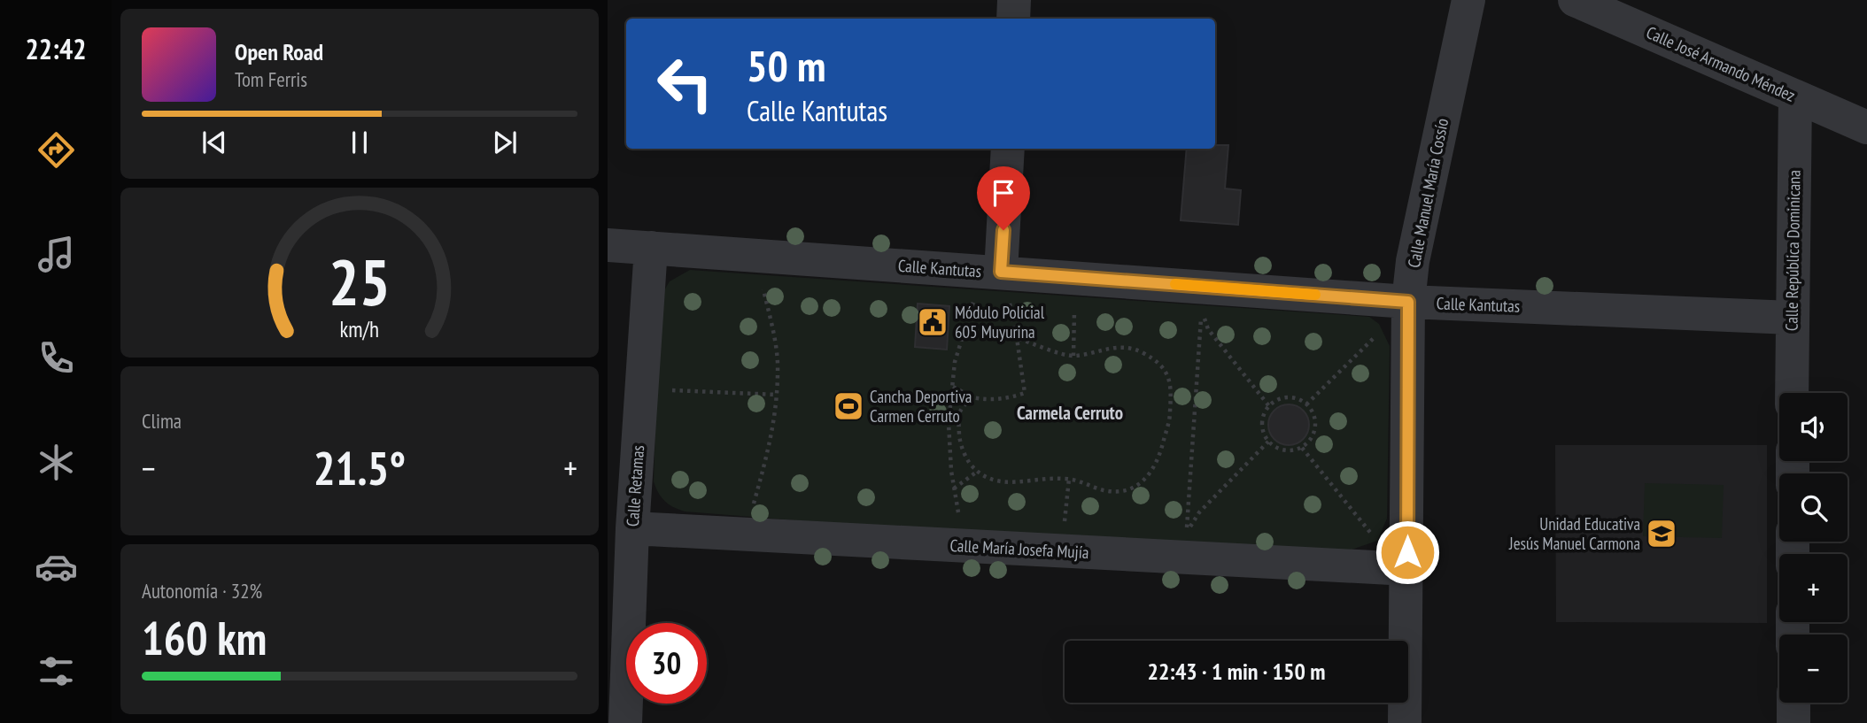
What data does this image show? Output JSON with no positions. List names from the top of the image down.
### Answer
{
  "streets": {
    "street": [
      "Calle José Armando Méndez",
      "Calle Manuel María Cossío",
      "Calle República Dominicana",
      "Calle Kantutas",
      "Calle Retamas",
      "Calle María Josefa Mujía"
    ]
  },
  "crossings": [
    ["Calle José Armando Méndez", "Calle República Dominicana"],
    ["Calle Manuel María Cossío", "Calle Kantutas"],
    ["Calle Manuel María Cossío", "Calle María Josefa Mujía"],
    ["Calle República Dominicana", "Calle Kantutas"],
    ["Calle Kantutas", "Calle Retamas"],
    ["Calle Retamas", "Calle María Josefa Mujía"]
  ],
  "districts": ["Carmela Cerruto"],
  "places": {
    "public building": ["Módulo Policial 605 Muyurina"],
    "sports": ["Cancha Deportiva Carmen Cerruto"],
    "school or university": ["Unidad Educativa Jesús Manuel Carmona"]
  },
  "page": {
    "tabs": "22:42",
    "turn": ["50 m", "Calle Kantutas"],
    "song": ["Open Road", "Tom Ferris"],
    "tile": [
      "Clima",
      ["Autonomía · 32%", "160 km"]
    ],
    "map_buttons": ["+", "−"],
    "heat": ["−", "21.5°", "+"],
    "limit": "30",
    "trip": "22:43 · 1 min · 150 m",
    "gauge": ["25", "km/h"]
  }
}
